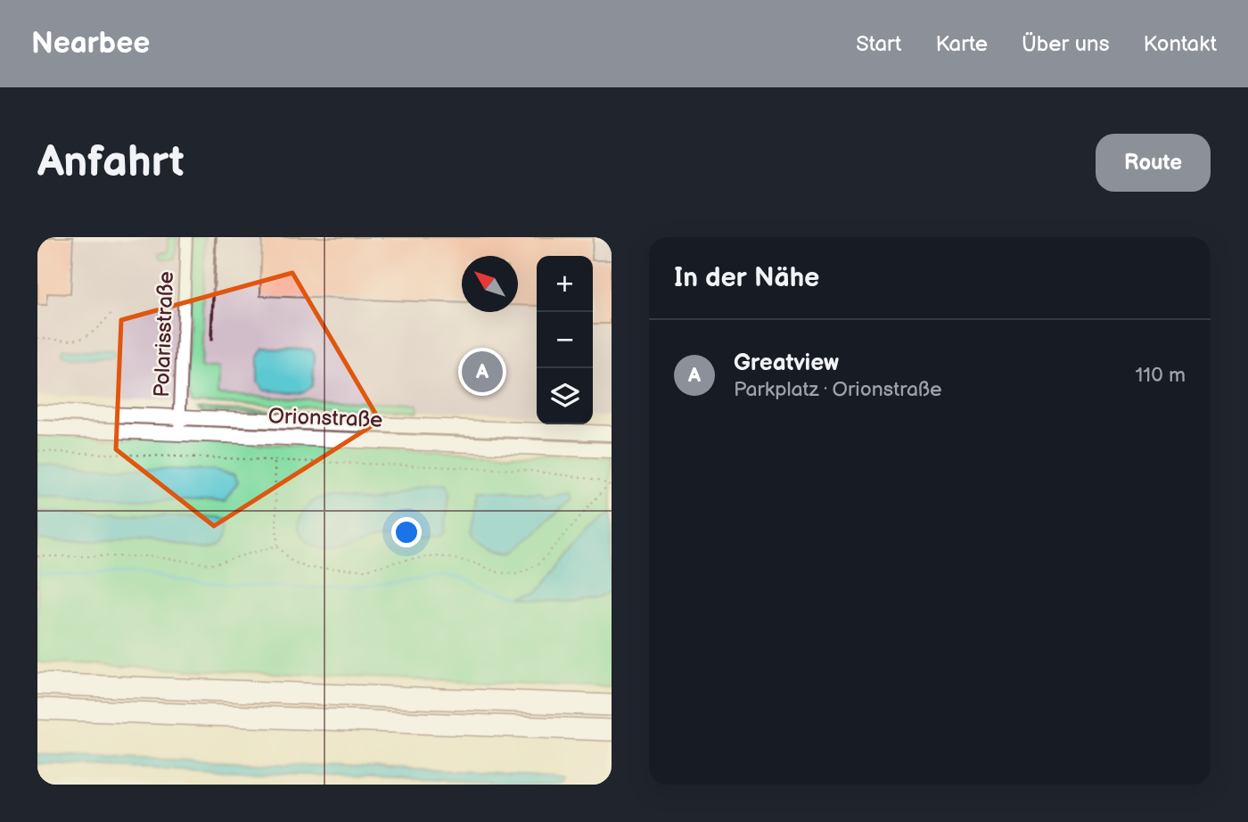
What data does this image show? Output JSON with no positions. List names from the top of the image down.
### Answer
{
  "streets": {
    "street": ["Polarisstraße", "Orionstraße"]
  },
  "crossings": [
    ["Polarisstraße", "Orionstraße"]
  ],
  "north": "top left",
  "page": {
    "header": "Nearbee",
    "nav": [
      "Start",
      "Karte",
      "Über uns",
      "Kontakt"
    ],
    "buttons": "Route",
    "title": "Anfahrt",
    "heading": "In der Nähe",
    "map_buttons": ["+", "−"],
    "list": [
      {
        "mark": "A",
        "name": "Greatview",
        "note": "Parkplatz · Orionstraße",
        "value": "110 m"
      }
    ],
    "pins": "A"
  }
}
